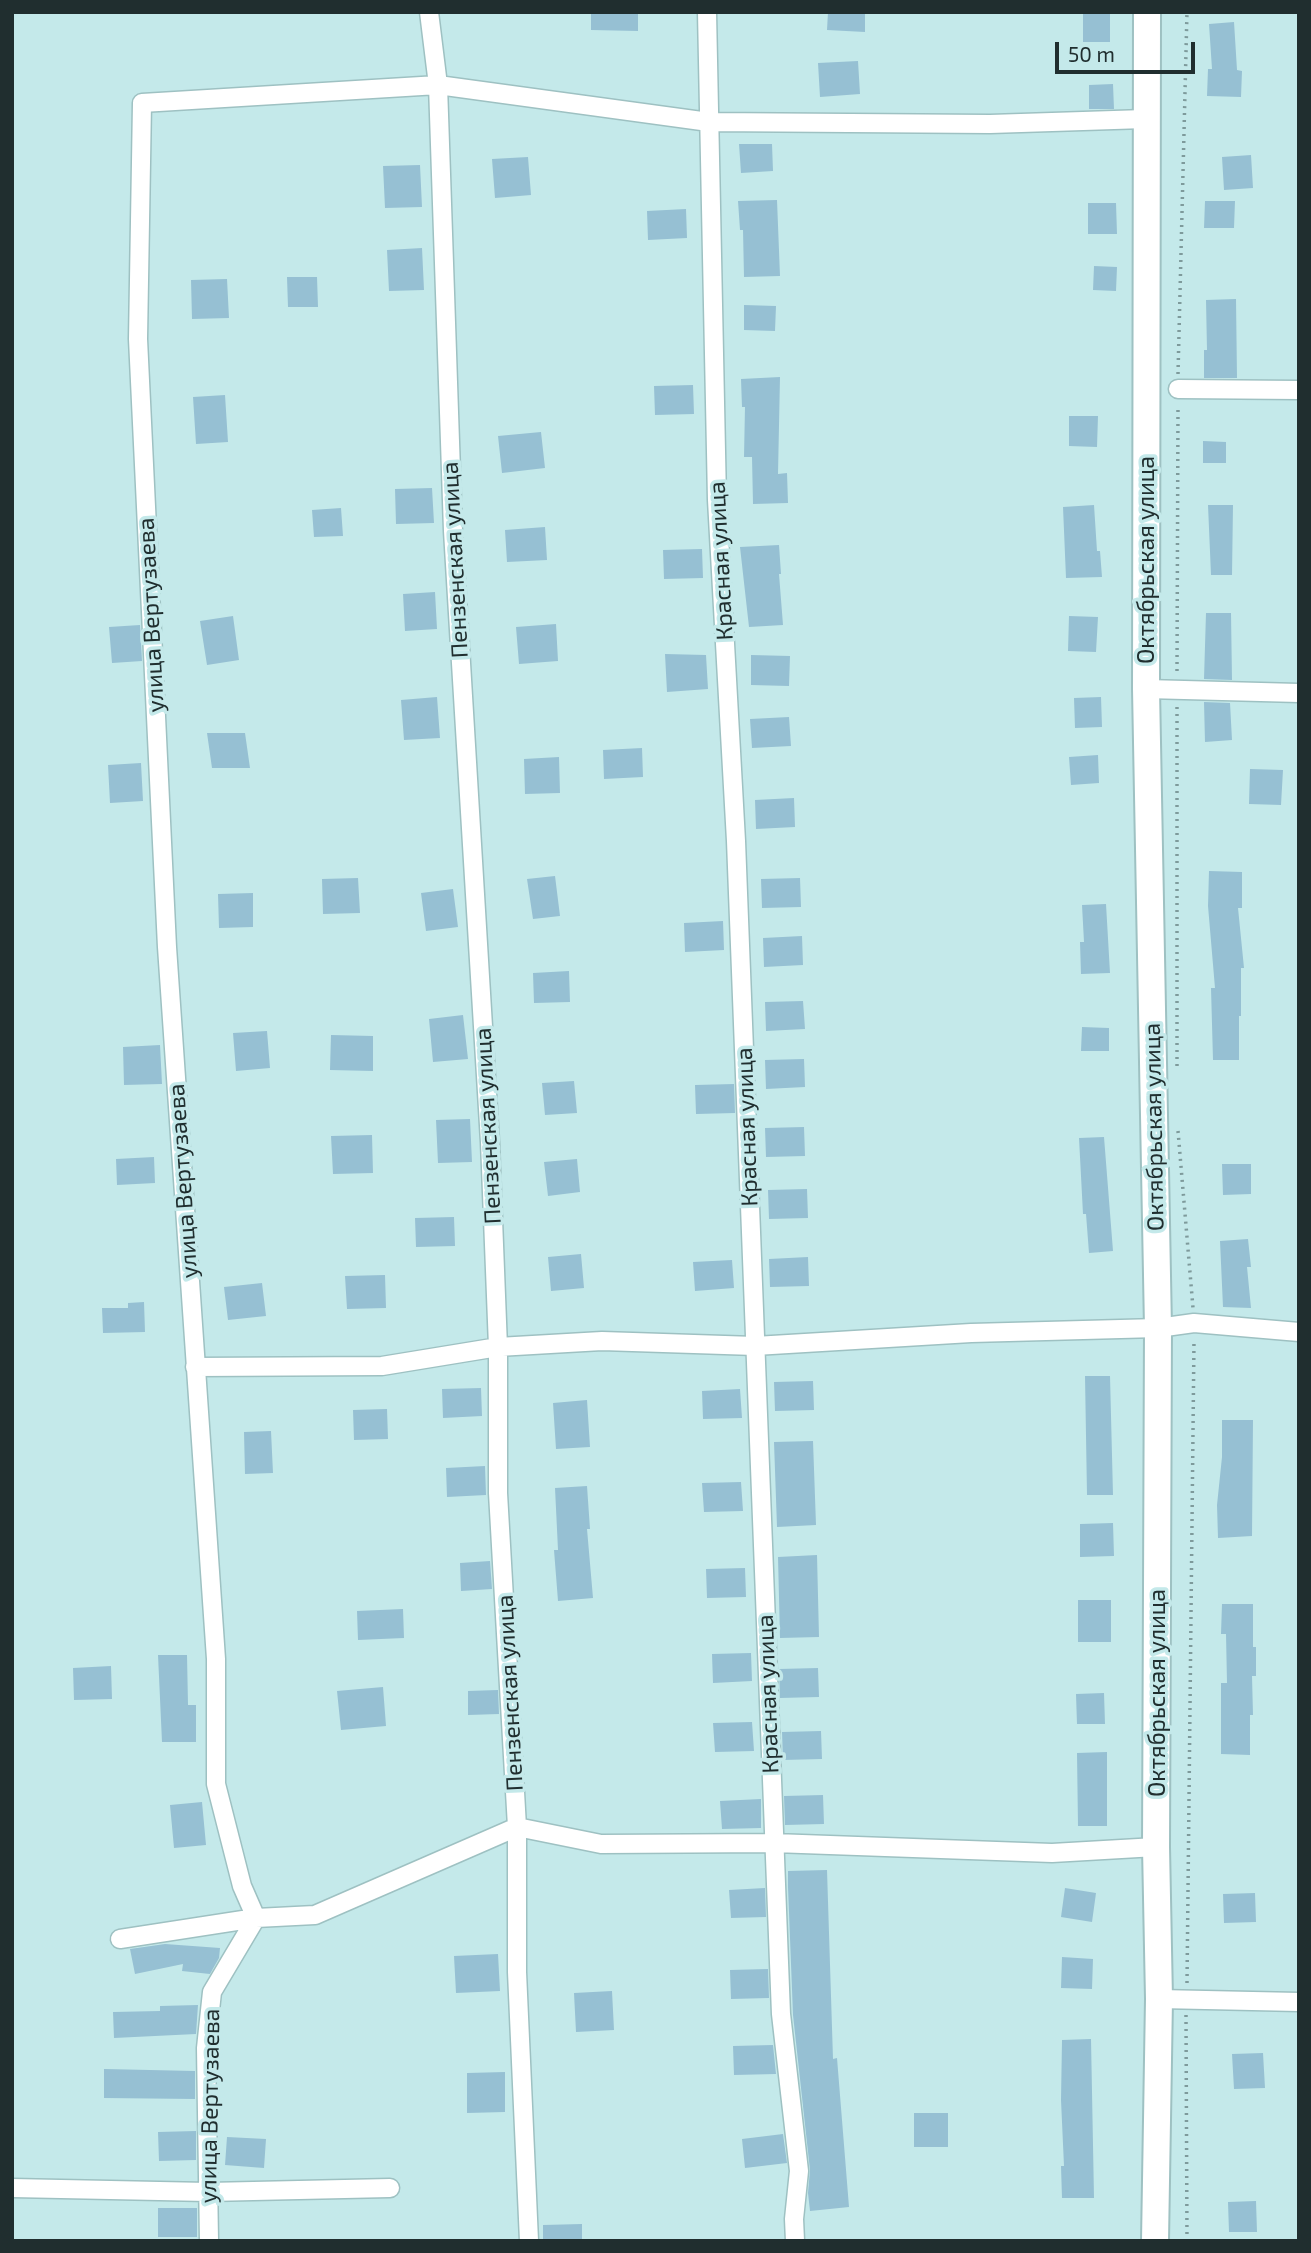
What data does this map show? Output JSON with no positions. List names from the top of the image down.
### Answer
{
  "streets": {
    "main road": ["Октябрьская улица"],
    "street": ["Пензенская улица", "Красная улица", "улица Вертузаева"]
  },
  "crossings": [
    ["Пензенская улица", "улица Вертузаева"]
  ],
  "scale_bar": "50 m"
}
